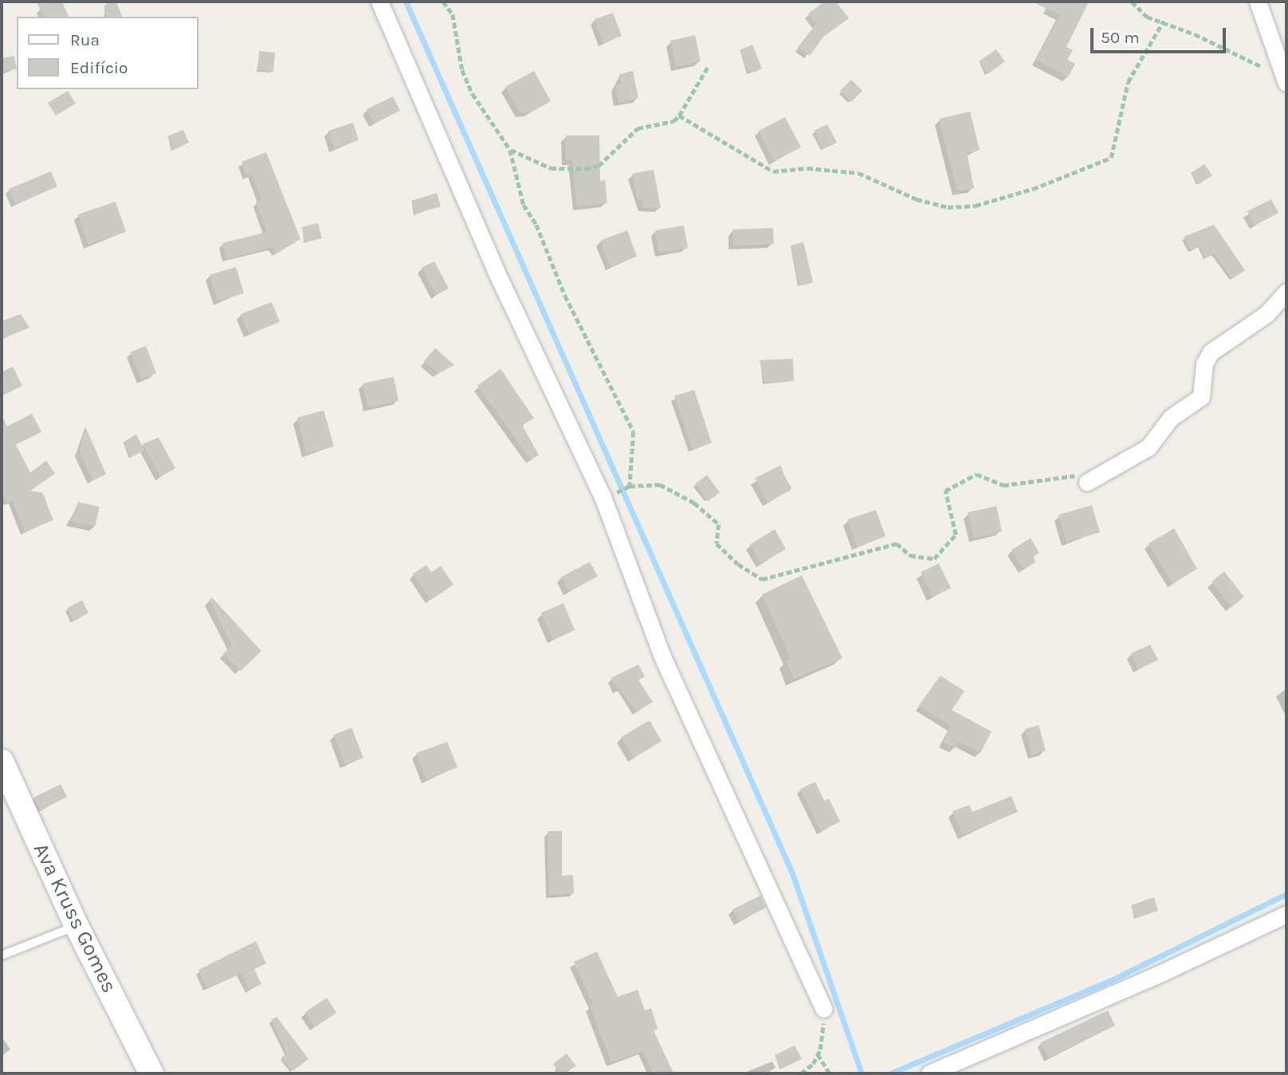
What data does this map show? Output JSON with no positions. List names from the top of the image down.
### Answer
{
  "streets": {
    "street": ["Ava Kruss Gomes"]
  },
  "legend": ["Rua", "Edifício"],
  "scale_bar": "50 m"
}
